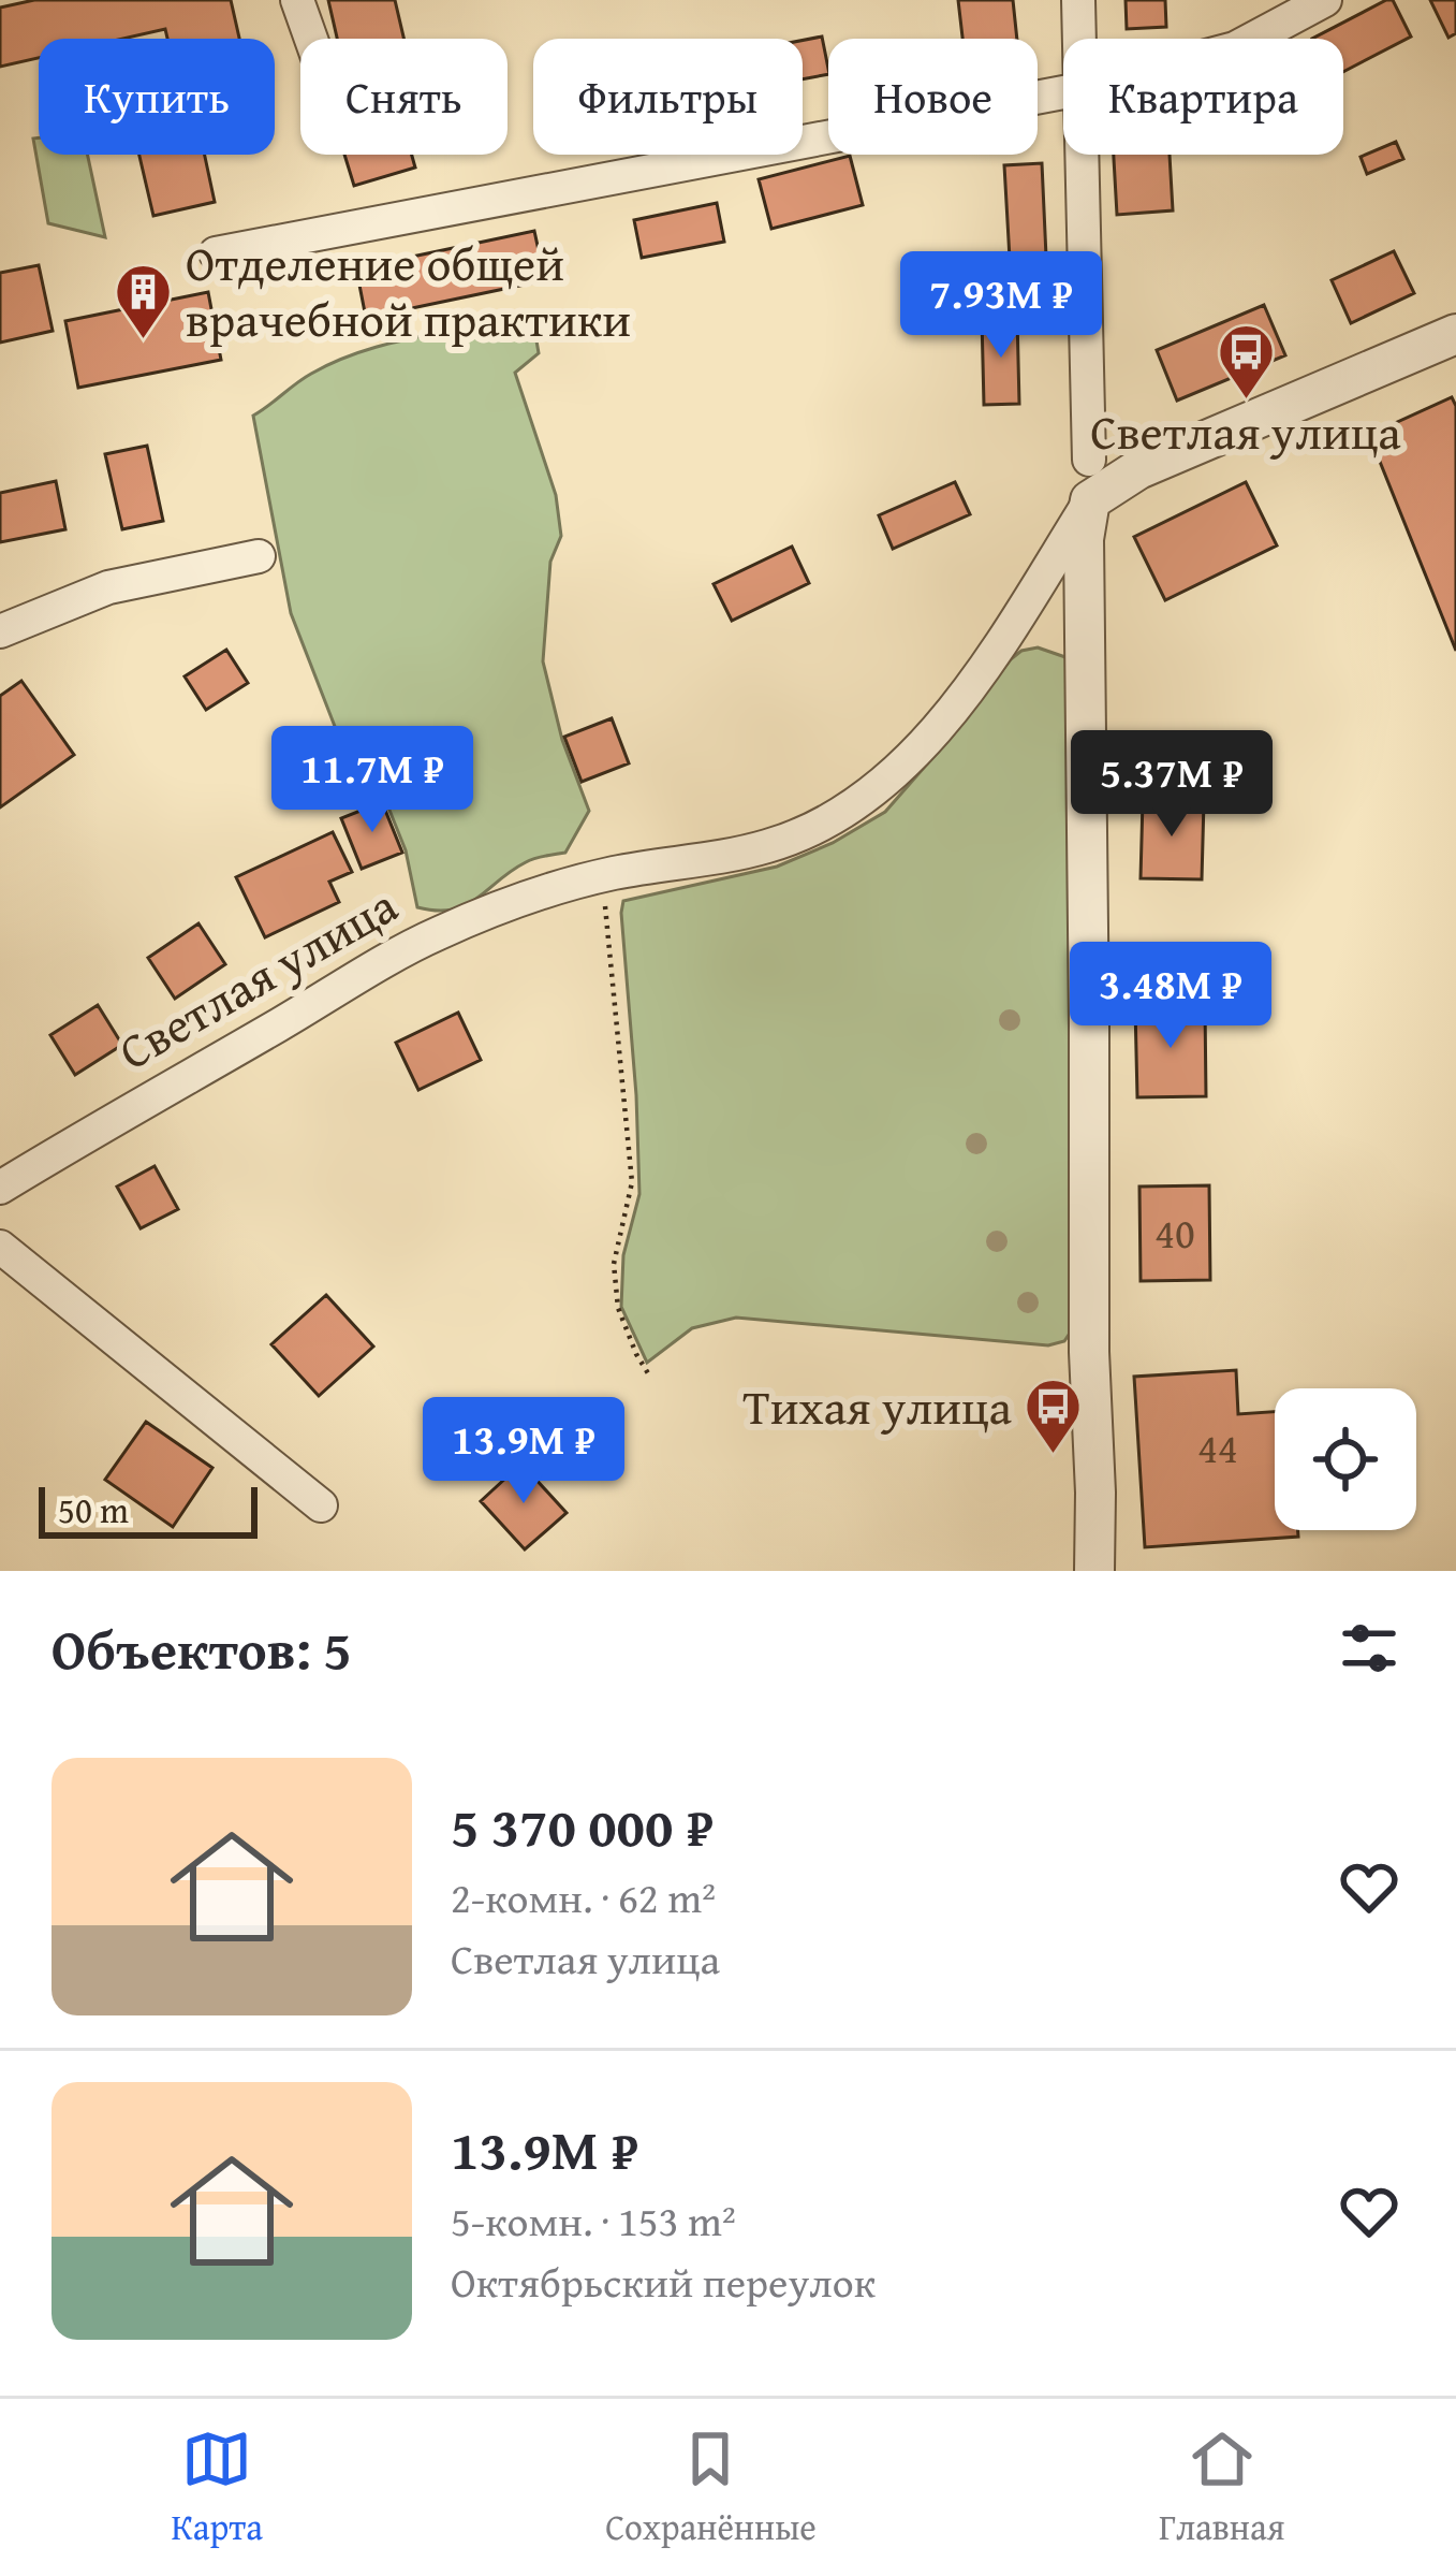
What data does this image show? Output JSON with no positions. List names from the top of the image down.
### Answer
{
  "streets": {
    "street": ["Светлая улица"]
  },
  "places": {
    "building": ["Отделение общей врачебной практики"],
    "bus stop": ["Светлая улица", "Тихая улица"]
  },
  "house_numbers": ["40", "44"],
  "scale_bar": "50 m",
  "page": {
    "chip": [
      "Купить",
      "Снять",
      "Фильтры",
      "Новое",
      "Квартира"
    ],
    "price": [
      "7.93M ₽",
      "11.7M ₽",
      "5.37M ₽",
      "3.48M ₽",
      "13.9M ₽"
    ],
    "scale": "50 m",
    "heading": "Объектов: 5",
    "list": [
      {
        "name": "5 370 000 ₽",
        "note": "2-комн. · 62 m² · Светлая улица"
      },
      {
        "name": "13.9M ₽",
        "note": "5-комн. · 153 m² · Октябрьский переулок"
      }
    ],
    "tabs": ["Карта", "Сохранённые", "Главная"]
  }
}
